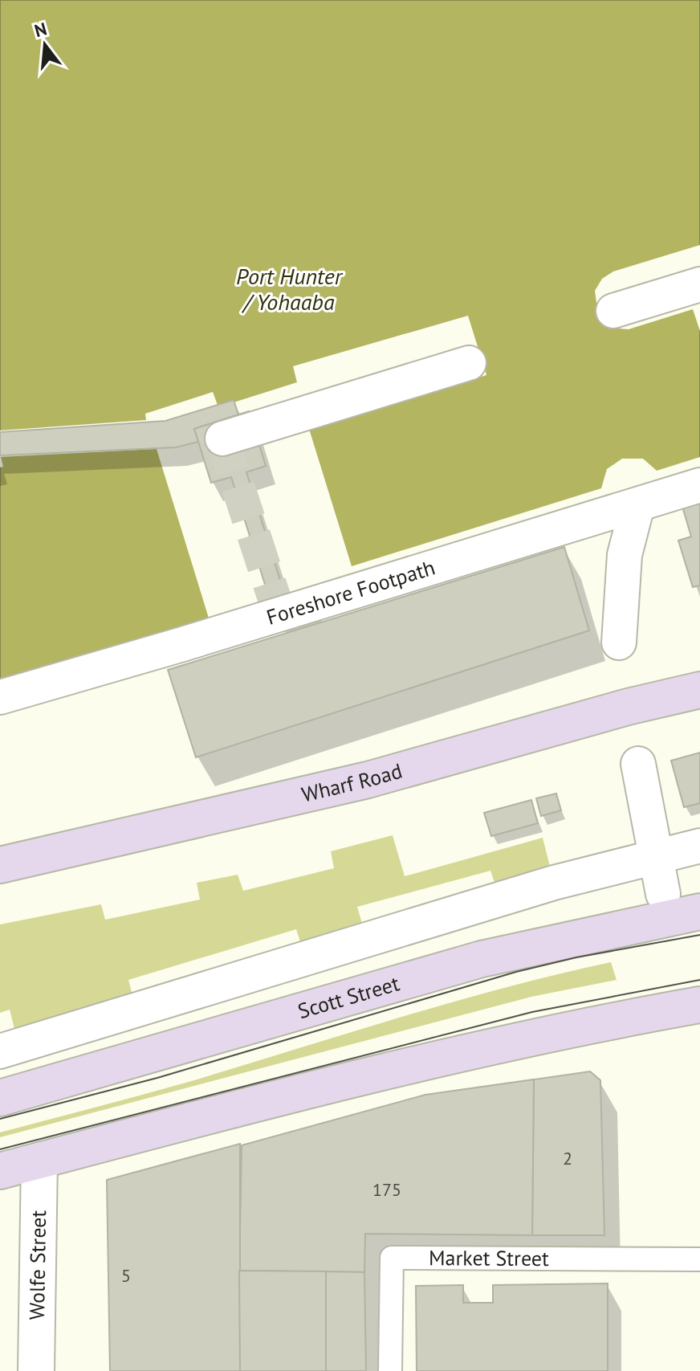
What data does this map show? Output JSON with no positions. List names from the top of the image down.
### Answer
{
  "streets": {
    "main road": ["Wharf Road", "Scott Street"],
    "street": ["Foreshore Footpath", "Wolfe Street"],
    "lane": ["Market Street"]
  },
  "water": ["Port Hunter / Yohaaba"],
  "house_numbers": ["2", "175", "5"],
  "north": "top"
}
